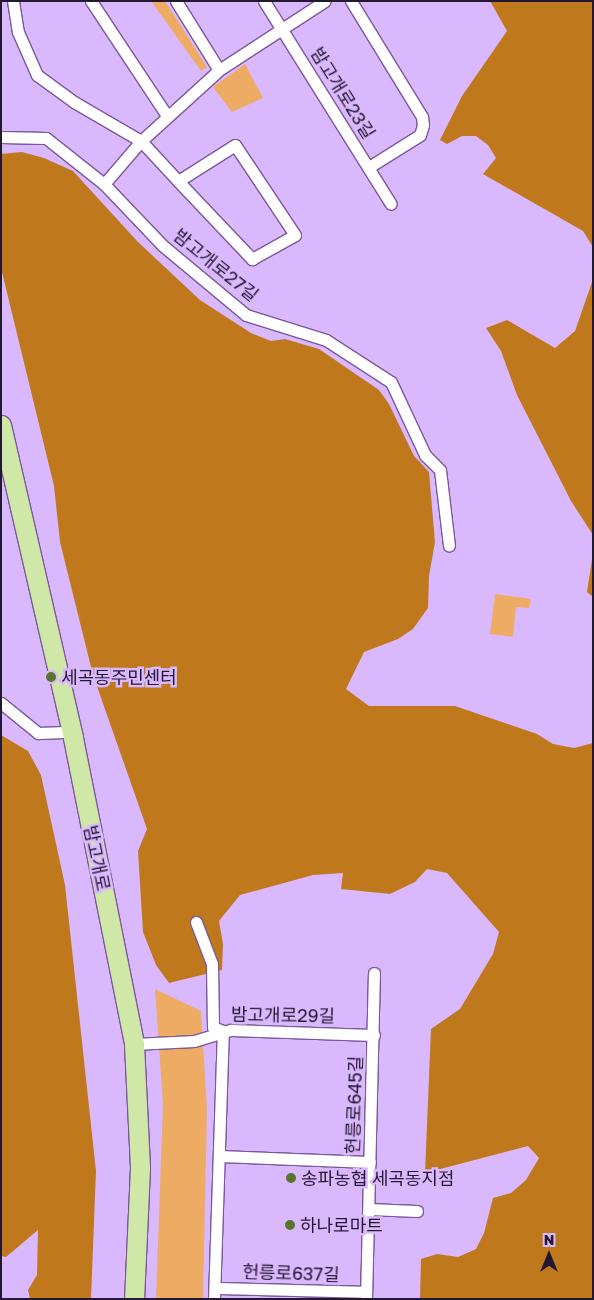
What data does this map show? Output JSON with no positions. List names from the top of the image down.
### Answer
{
  "streets": {
    "main road": ["밤고개로"],
    "street": [
      "밤고개로23길",
      "밤고개로27길",
      "밤고개로29길",
      "헌릉로645길",
      "헌릉로637길"
    ]
  },
  "crossings": [
    ["밤고개로", "밤고개로29길"],
    ["밤고개로29길", "헌릉로645길"],
    ["밤고개로29길", "헌릉로637길"],
    ["헌릉로645길", "헌릉로637길"]
  ],
  "places": ["세곡동주민센터", "송파농협 세곡동지점", "하나로마트"],
  "north": "top"
}
